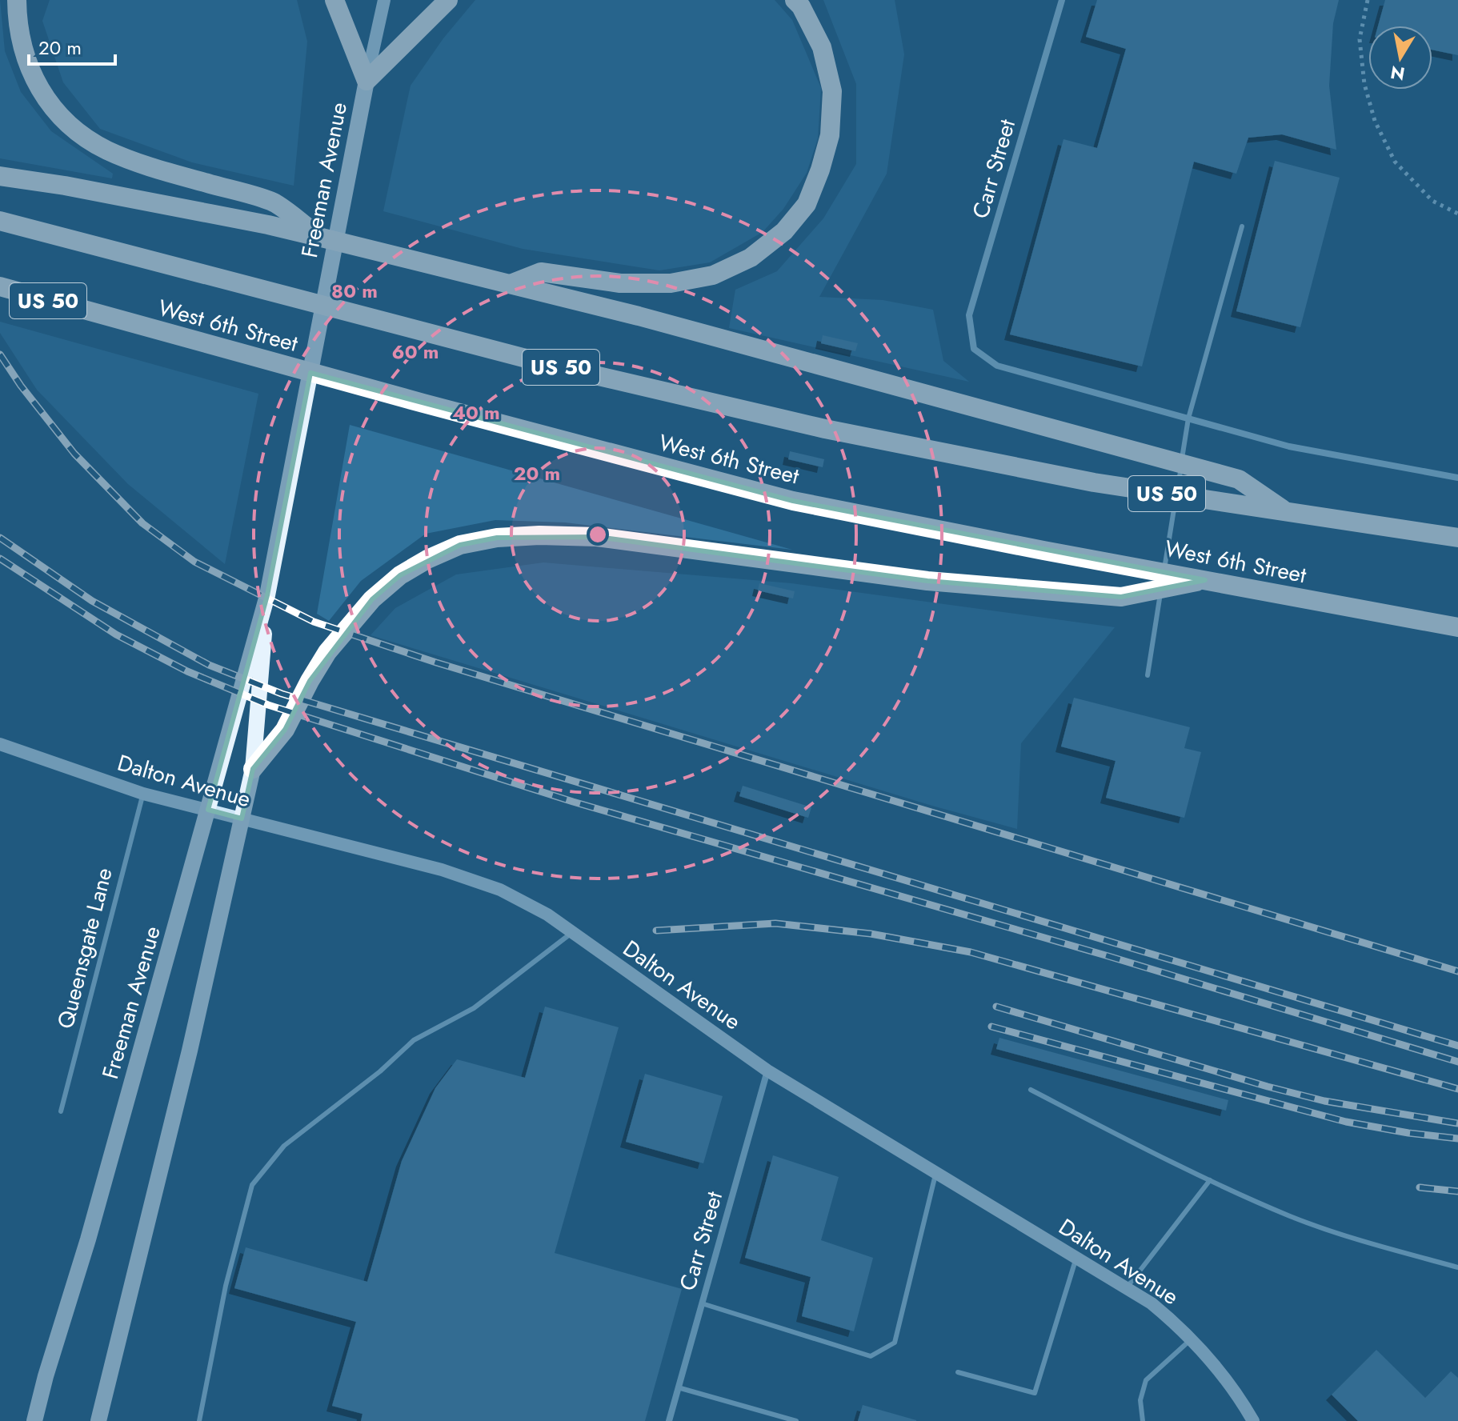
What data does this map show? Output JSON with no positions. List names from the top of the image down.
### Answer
{
  "streets": {
    "highway": ["US 50", "West 6th Street"],
    "main road": ["Freeman Avenue", "Dalton Avenue"],
    "street": ["Carr Street"],
    "lane": ["Queensgate Lane"]
  },
  "crossings": [
    ["Carr Street", "Dalton Avenue"],
    ["Dalton Avenue", "Queensgate Lane"]
  ],
  "scale_bar": "20 m",
  "north": "bottom",
  "rings": [
    "80 m",
    "60 m",
    "40 m",
    "20 m"
  ]
}
